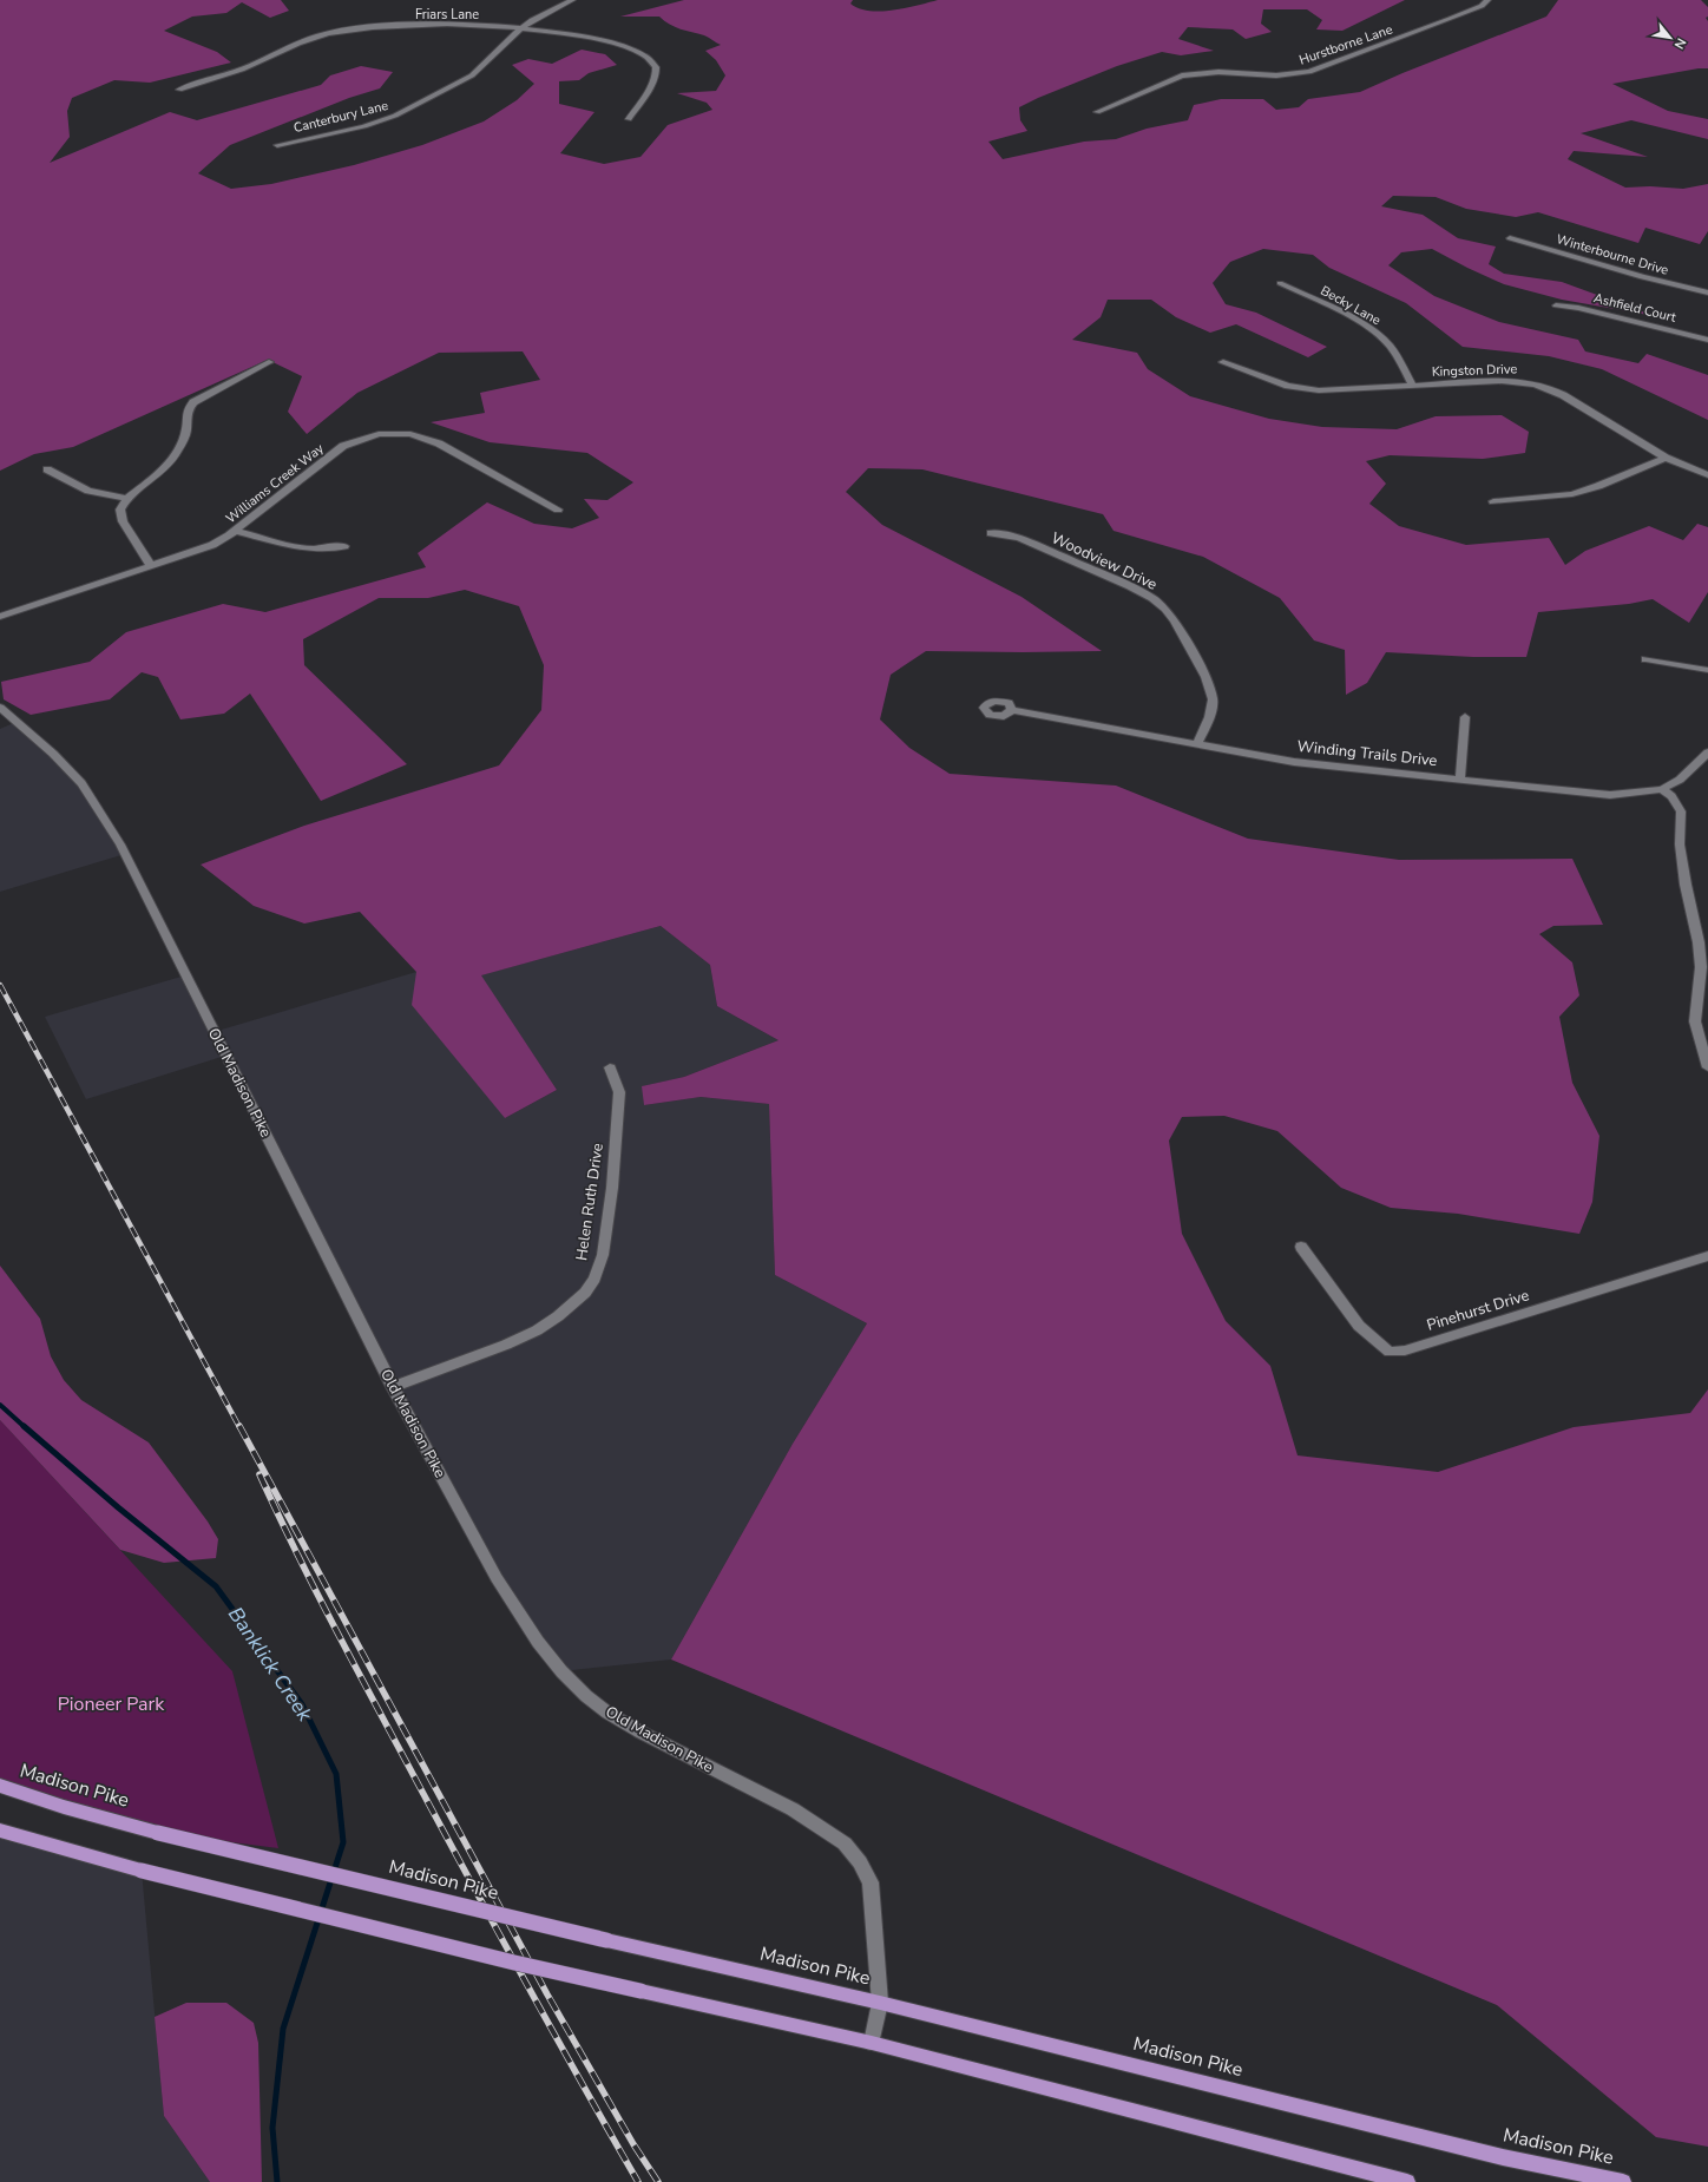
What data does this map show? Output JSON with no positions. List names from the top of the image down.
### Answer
{
  "streets": {
    "main road": ["Madison Pike"],
    "street": [
      "Friars Lane",
      "Hurstborne Lane",
      "Canterbury Lane",
      "Winterbourne Drive",
      "Becky Lane",
      "Ashfield Court",
      "Kingston Drive",
      "Williams Creek Way",
      "Woodview Drive",
      "Winding Trails Drive",
      "Old Madison Pike",
      "Helen Ruth Drive",
      "Pinehurst Drive"
    ]
  },
  "crossings": [
    ["Friars Lane", "Canterbury Lane"],
    ["Becky Lane", "Kingston Drive"],
    ["Woodview Drive", "Winding Trails Drive"],
    ["Old Madison Pike", "Helen Ruth Drive"],
    ["Old Madison Pike", "Madison Pike"]
  ],
  "water": ["Banklick Creek"],
  "parks": ["Pioneer Park"],
  "north": "bottom right"
}
